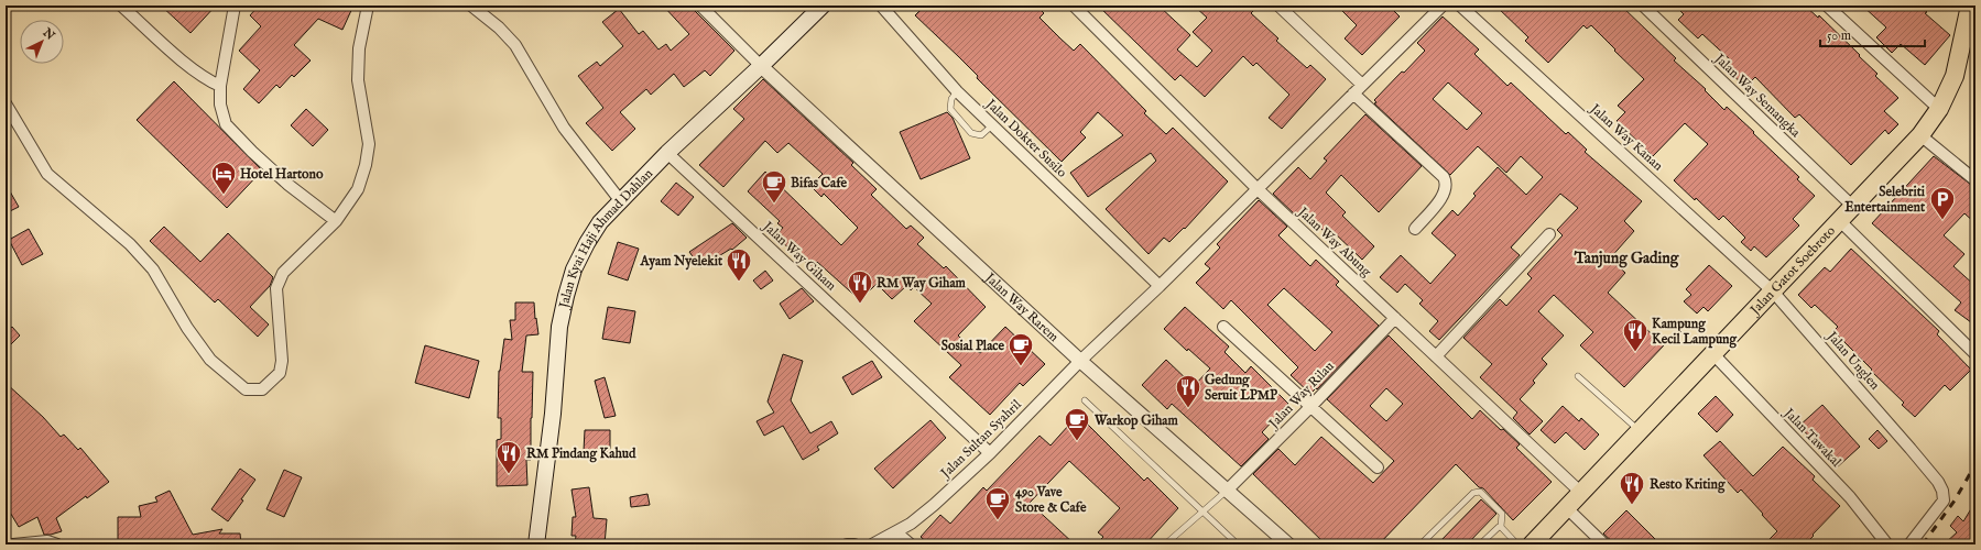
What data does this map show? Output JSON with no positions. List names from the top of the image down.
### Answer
{
  "streets": {
    "main road": ["Jalan Kyai Haji Ahmad Dahlan", "Jalan Gatot Soebroto"],
    "street": [
      "Jalan Way Semangka",
      "Jalan Way Kanan",
      "Jalan Dokter Susilo",
      "Jalan Way Abung",
      "Jalan Way Giham",
      "Jalan Way Rarem",
      "Jalan Unglen",
      "Jalan Way Rilau",
      "Jalan Tawakal",
      "Jalan Sultan Syahril"
    ]
  },
  "crossings": [
    ["Jalan Way Semangka", "Jalan Gatot Soebroto"],
    ["Jalan Way Kanan", "Jalan Gatot Soebroto"],
    ["Jalan Way Kanan", "Jalan Unglen"],
    ["Jalan Dokter Susilo", "Jalan Sultan Syahril"],
    ["Jalan Kyai Haji Ahmad Dahlan", "Jalan Way Giham"],
    ["Jalan Kyai Haji Ahmad Dahlan", "Jalan Way Rarem"],
    ["Jalan Way Abung", "Jalan Gatot Soebroto"],
    ["Jalan Way Abung", "Jalan Way Rilau"],
    ["Jalan Way Abung", "Jalan Sultan Syahril"],
    ["Jalan Way Giham", "Jalan Sultan Syahril"],
    ["Jalan Gatot Soebroto", "Jalan Unglen"],
    ["Jalan Gatot Soebroto", "Jalan Tawakal"],
    ["Jalan Way Rarem", "Jalan Way Rilau"],
    ["Jalan Way Rarem", "Jalan Sultan Syahril"]
  ],
  "districts": ["Tanjung Gading"],
  "places": {
    "hotel": ["Hotel Hartono"],
    "cafe": [
      "Bifas Cafe",
      "Sosial Place",
      "Warkop Giham",
      "490 Vave Store & Cafe"
    ],
    "parking": ["Selebriti Entertainment"],
    "restaurant": [
      "Ayam Nyelekit",
      "RM Way Giham",
      "Kampung Kecil Lampung",
      "Gedung Seruit LPMP",
      "RM Pindang Kahud",
      "Resto Kriting"
    ]
  },
  "scale_bar": "50 m",
  "north": "top right"
}
